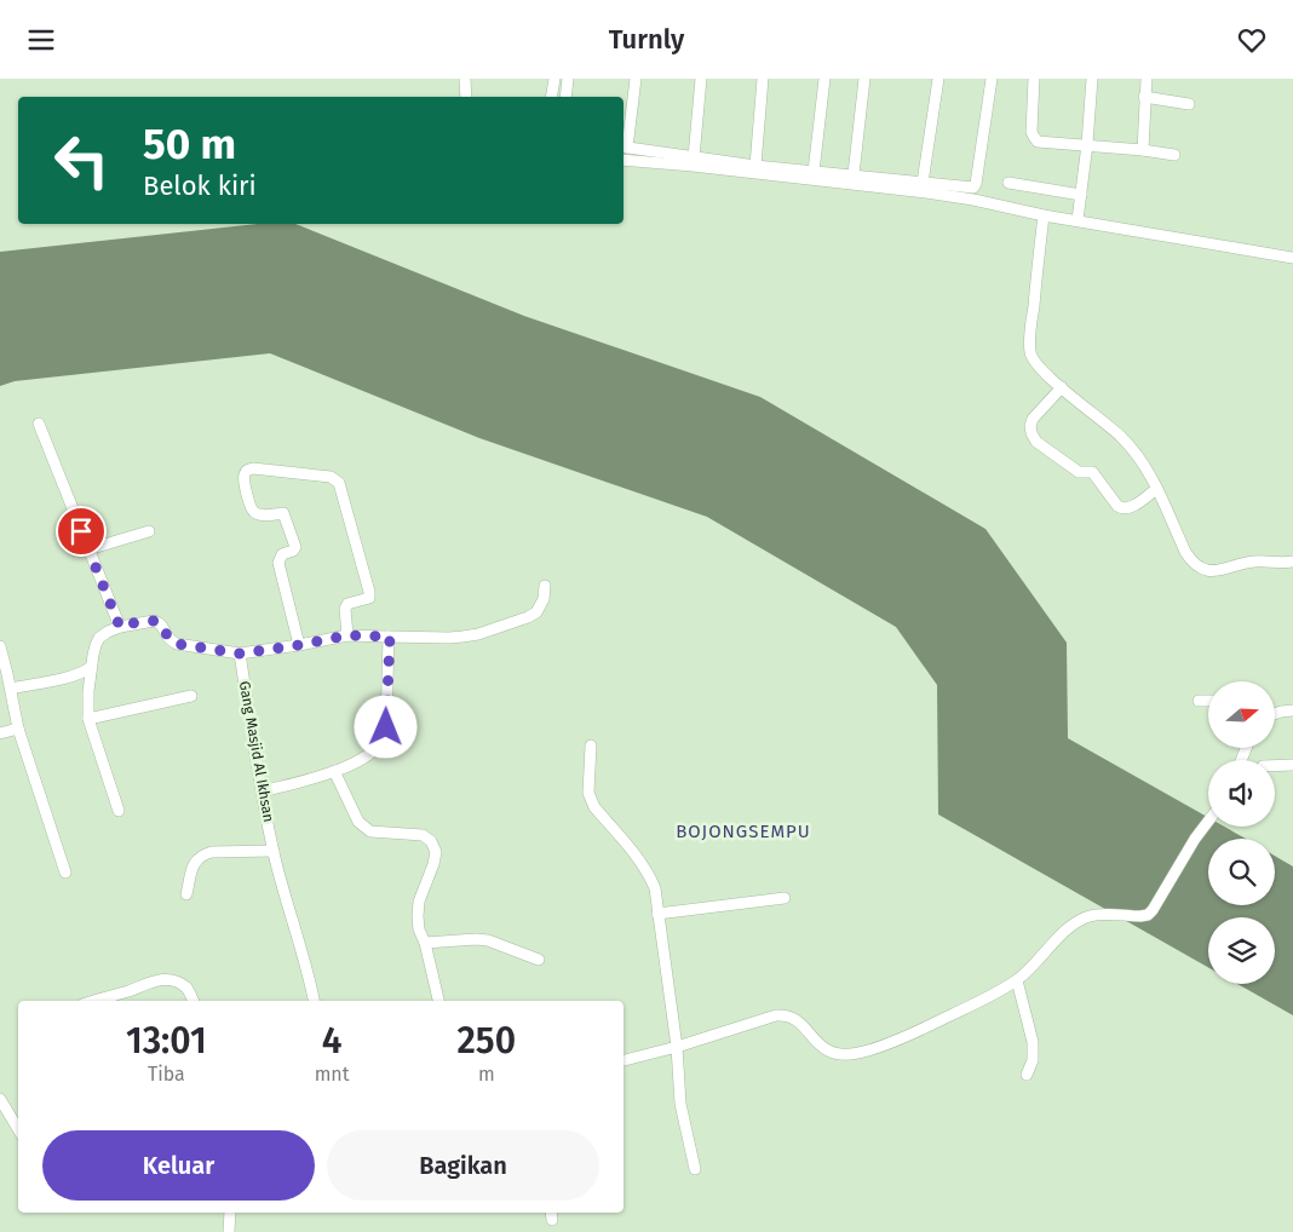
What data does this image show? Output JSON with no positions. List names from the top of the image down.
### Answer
{
  "streets": {
    "street": ["Gang Masjid Al Ikhsan"]
  },
  "districts": ["BOJONGSEMPU"],
  "north": "right",
  "page": {
    "header": "Turnly",
    "turn": ["50 m", "Belok kiri"],
    "eta": [
      "13:01",
      "Tiba",
      "4",
      "mnt",
      "250",
      "m"
    ],
    "buttons": ["Keluar", "Bagikan"]
  }
}
